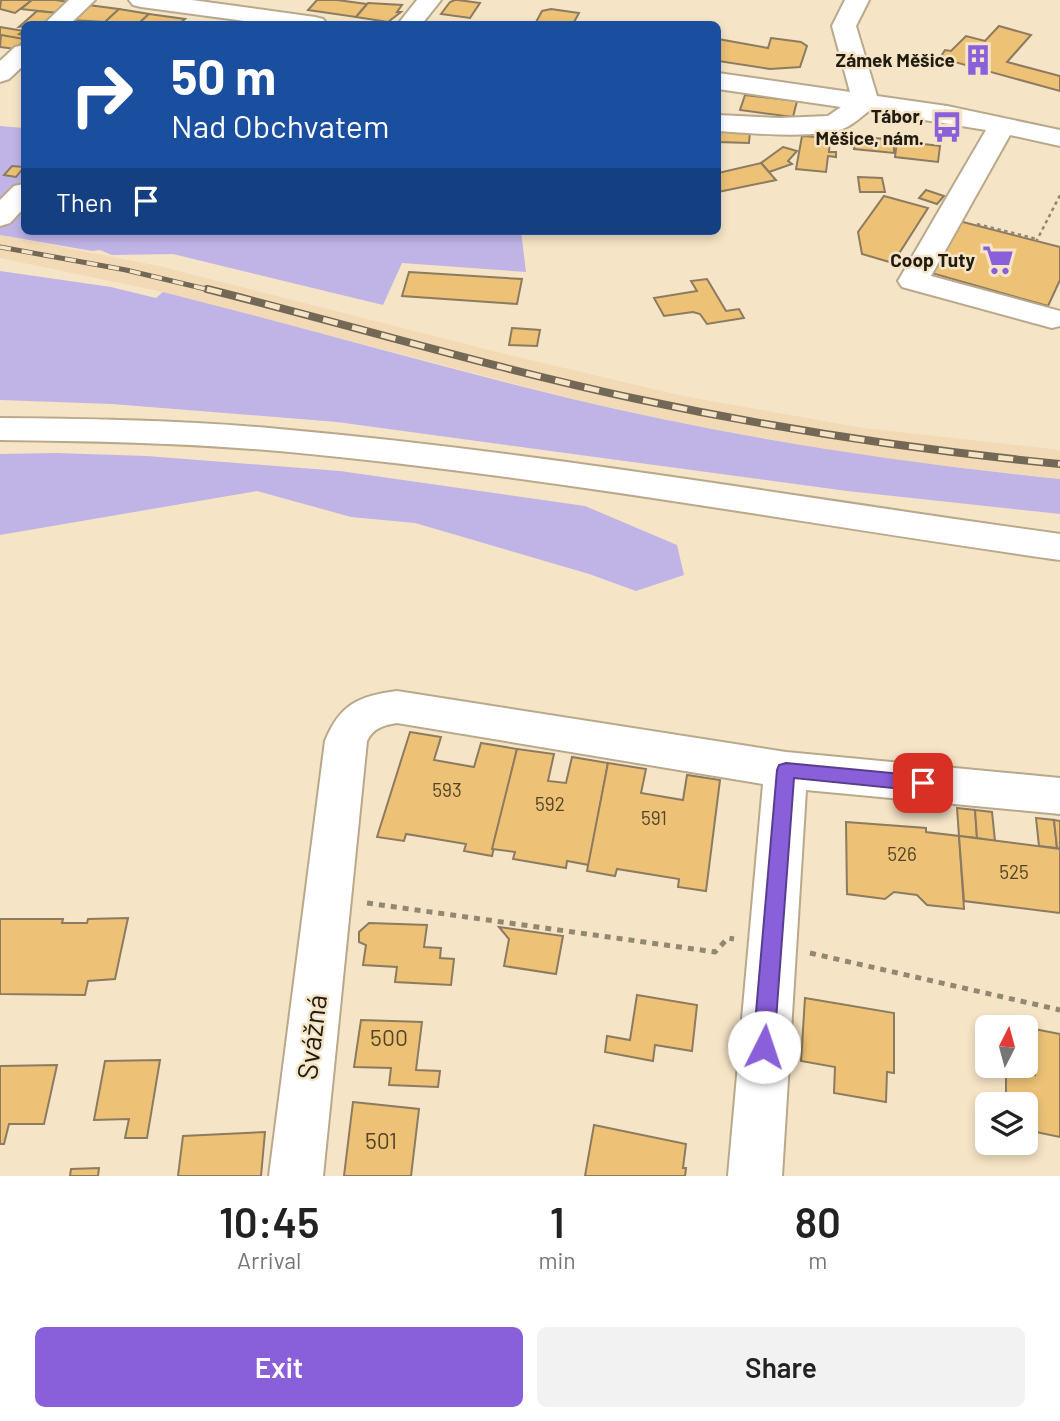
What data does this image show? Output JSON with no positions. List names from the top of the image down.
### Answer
{
  "streets": {
    "street": ["Svážná"]
  },
  "places": {
    "building": ["Zámek Měšice"],
    "bus stop": ["Tábor, Měšice, nám."],
    "supermarket": ["Coop Tuty"]
  },
  "house_numbers": [
    "593",
    "592",
    "591",
    "526",
    "525",
    "500",
    "501"
  ],
  "north": "top",
  "page": {
    "turn": ["50 m", "Nad Obchvatem"],
    "then": "Then",
    "eta": [
      "10:45",
      "Arrival",
      "1",
      "min",
      "80",
      "m"
    ],
    "buttons": ["Exit", "Share"]
  }
}
